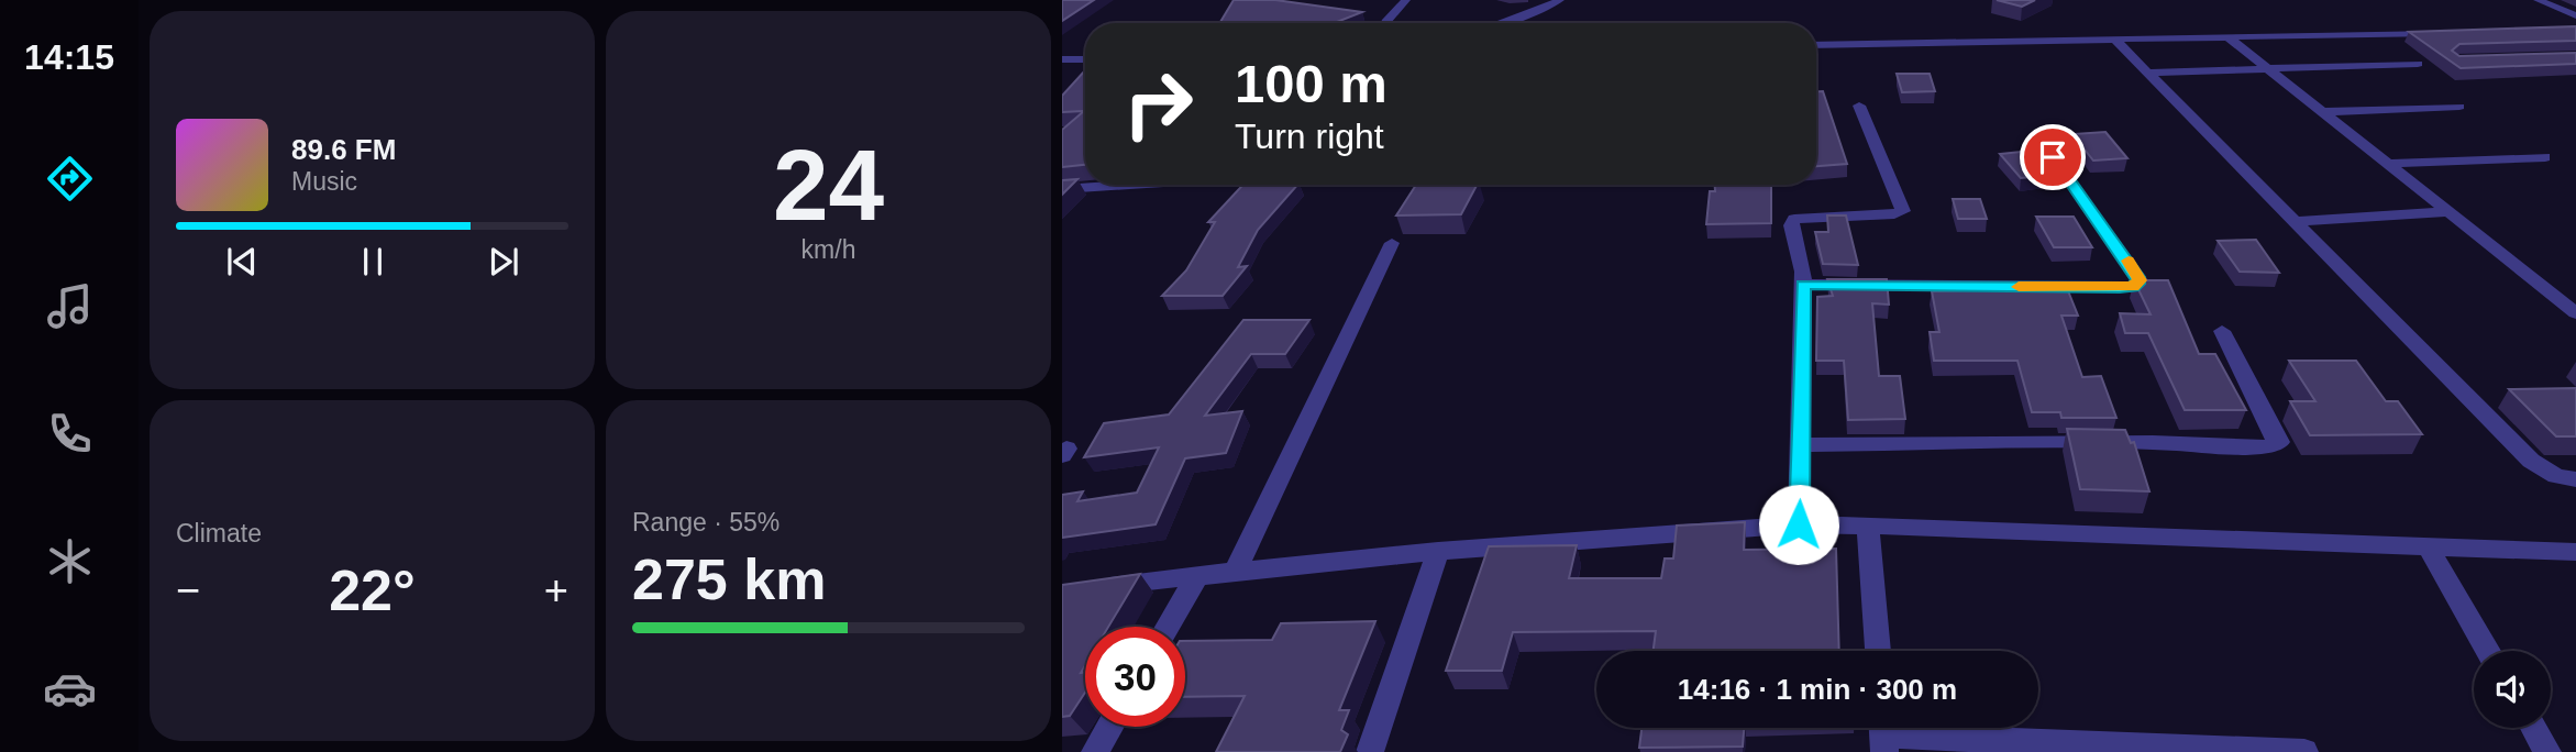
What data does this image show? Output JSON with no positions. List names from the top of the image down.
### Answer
{
  "page": {
    "tabs": "14:15",
    "tile": [
      ["24", "km/h"],
      "Climate",
      ["Range · 55%", "275 km"]
    ],
    "turn": ["100 m", "Turn right"],
    "song": ["89.6 FM", "Music"],
    "heat": ["−", "22°", "+"],
    "limit": "30",
    "trip": "14:16 · 1 min · 300 m"
  }
}
